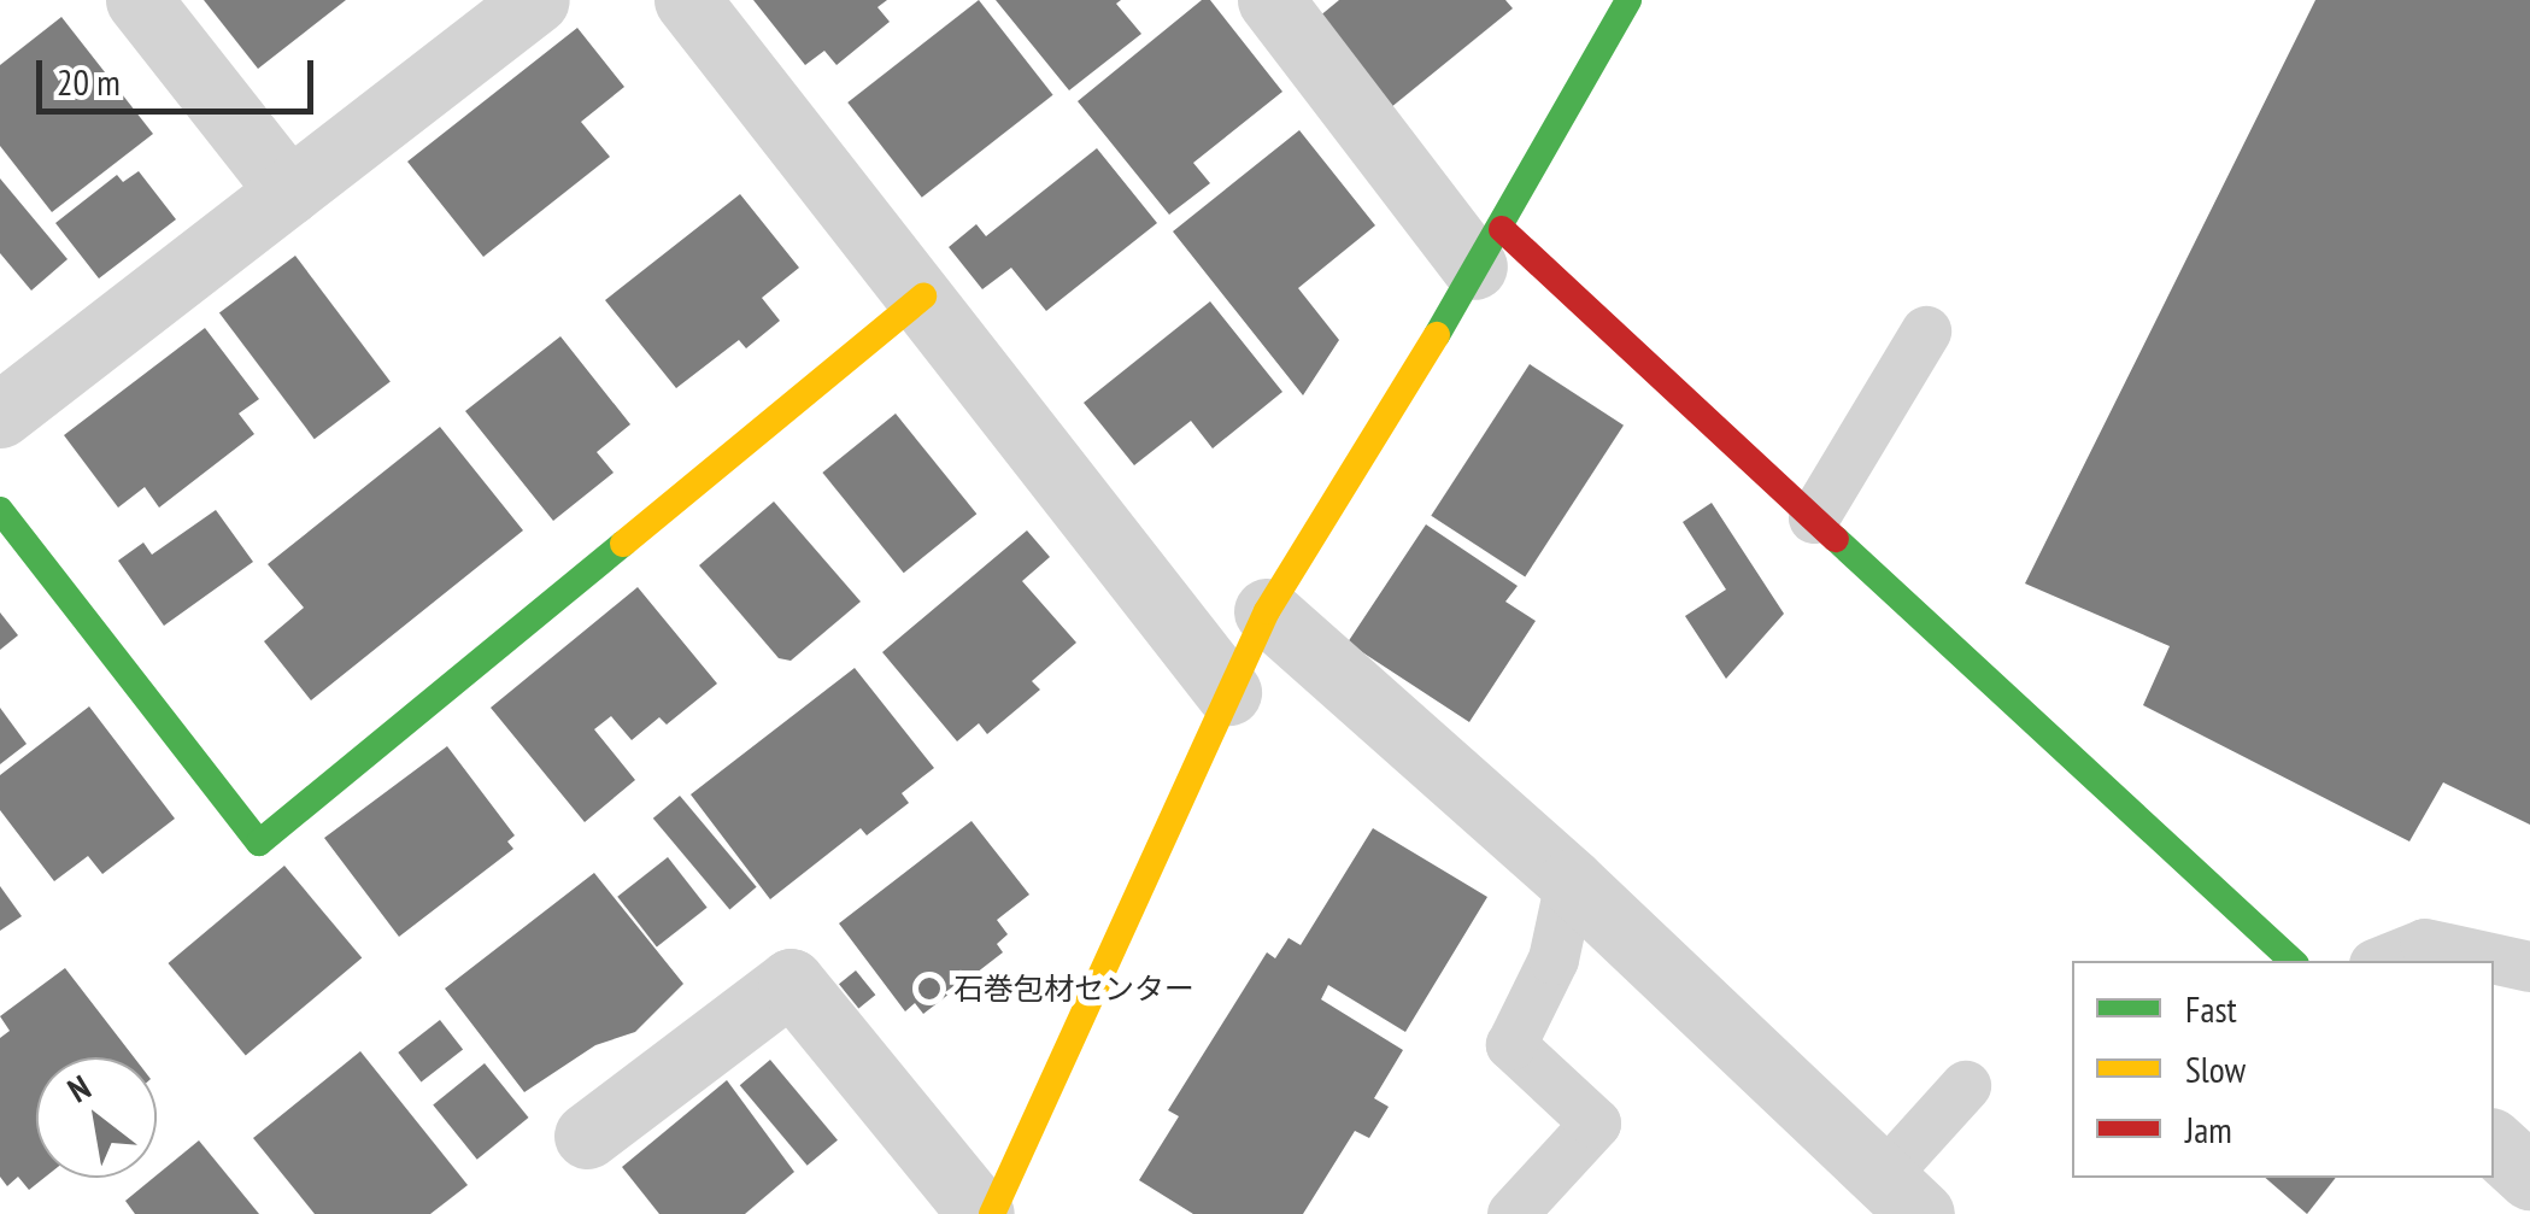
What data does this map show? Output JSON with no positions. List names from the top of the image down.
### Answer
{
  "places": ["石巻包材センター"],
  "legend": ["Fast", "Slow", "Jam"],
  "scale_bar": "20 m",
  "north": "top left"
}
